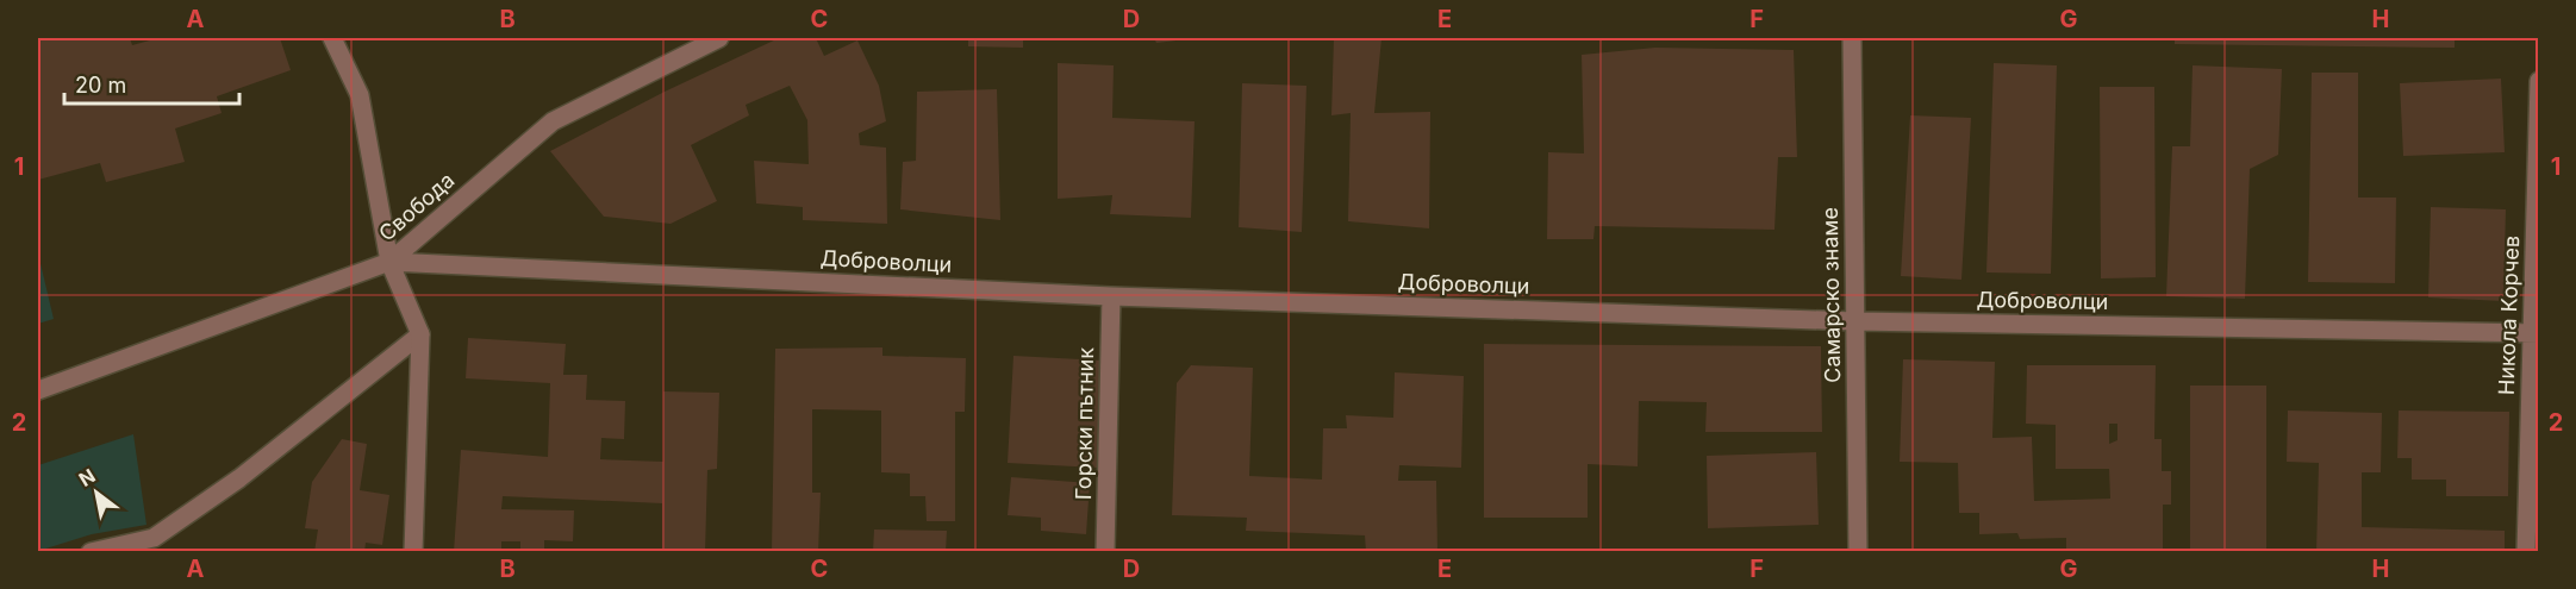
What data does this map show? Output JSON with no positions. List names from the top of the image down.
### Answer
{
  "streets": {
    "street": [
      "Свобода",
      "Доброволци",
      "Самарско знаме",
      "Никола Корчев",
      "Горски пътник"
    ]
  },
  "crossings": [
    ["Свобода", "Доброволци"],
    ["Доброволци", "Самарско знаме"],
    ["Доброволци", "Никола Корчев"],
    ["Доброволци", "Горски пътник"]
  ],
  "scale_bar": "20 m",
  "north": "top left",
  "grid": {
    "columns": [
      "A",
      "B",
      "C",
      "D",
      "E",
      "F",
      "G",
      "H"
    ],
    "rows": ["1", "2"]
  }
}
